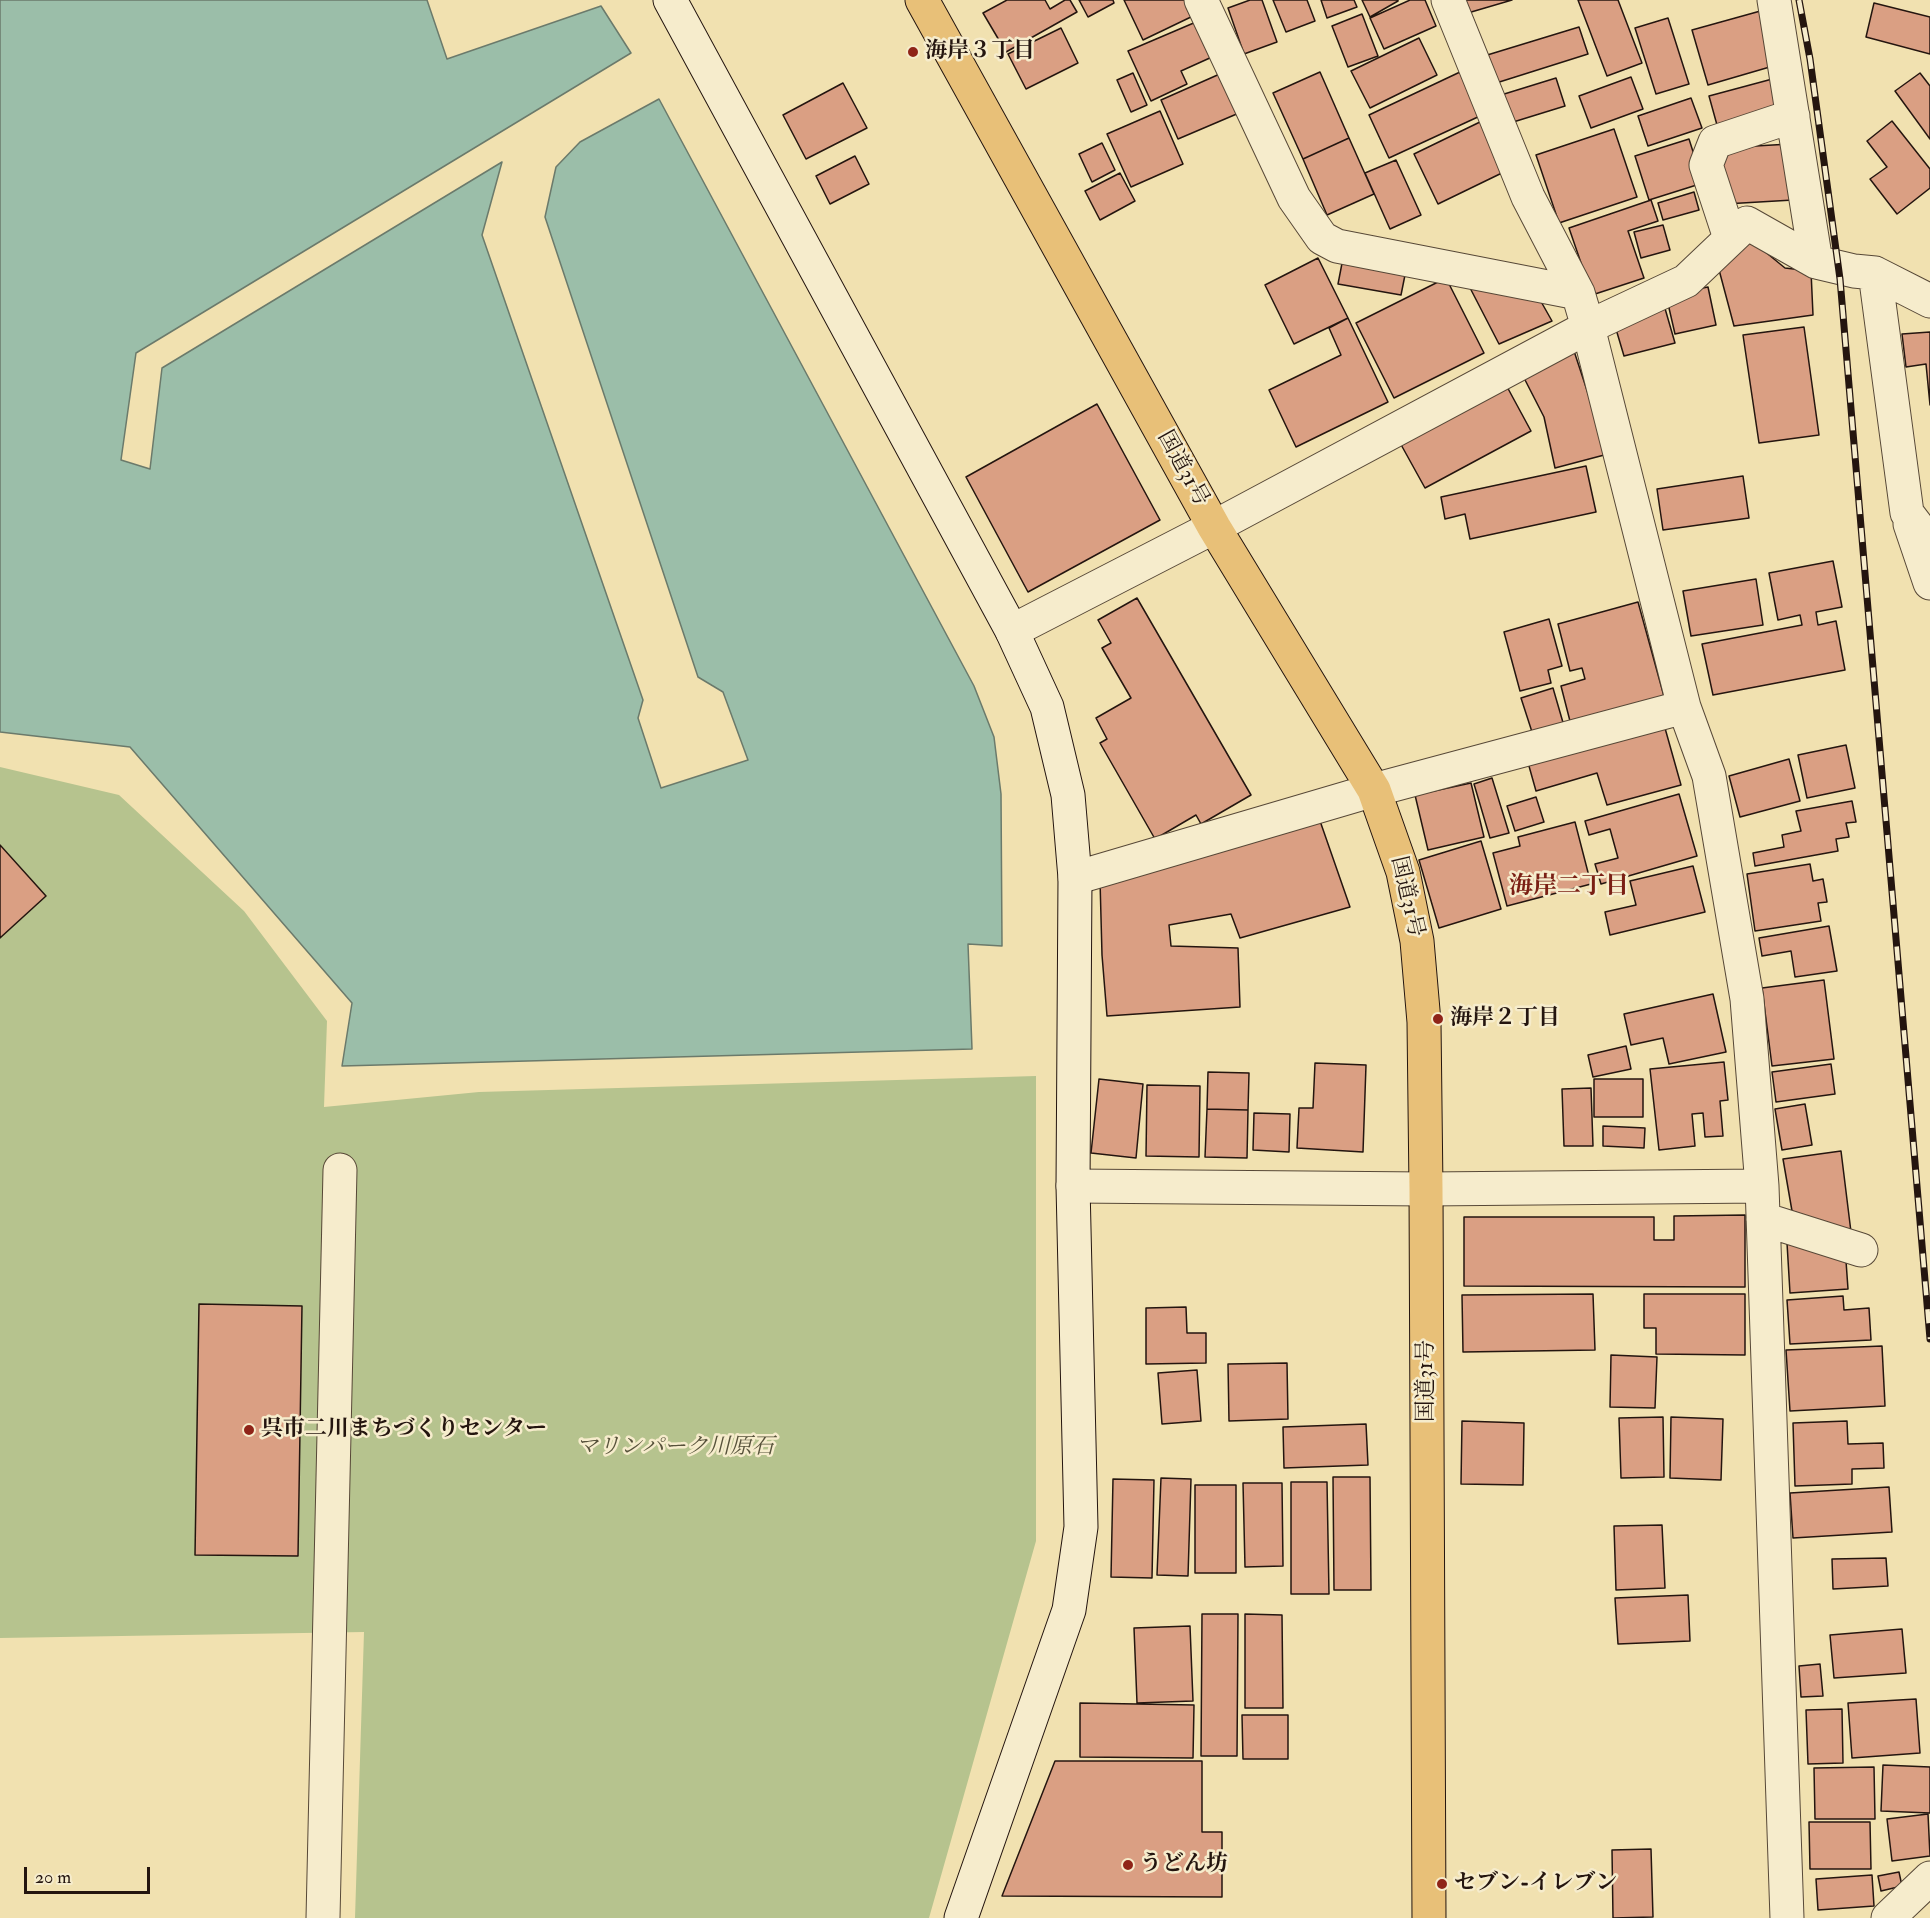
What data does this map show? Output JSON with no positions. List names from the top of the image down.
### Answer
{
  "streets": {
    "highway": ["国道31号"]
  },
  "districts": ["海岸二丁目"],
  "parks": ["マリンパーク川原石"],
  "places": [
    "海岸３丁目",
    "海岸２丁目",
    "呉市二川まちづくりセンター",
    "うどん坊",
    "セブン-イレブン"
  ],
  "scale_bar": "20 m"
}
